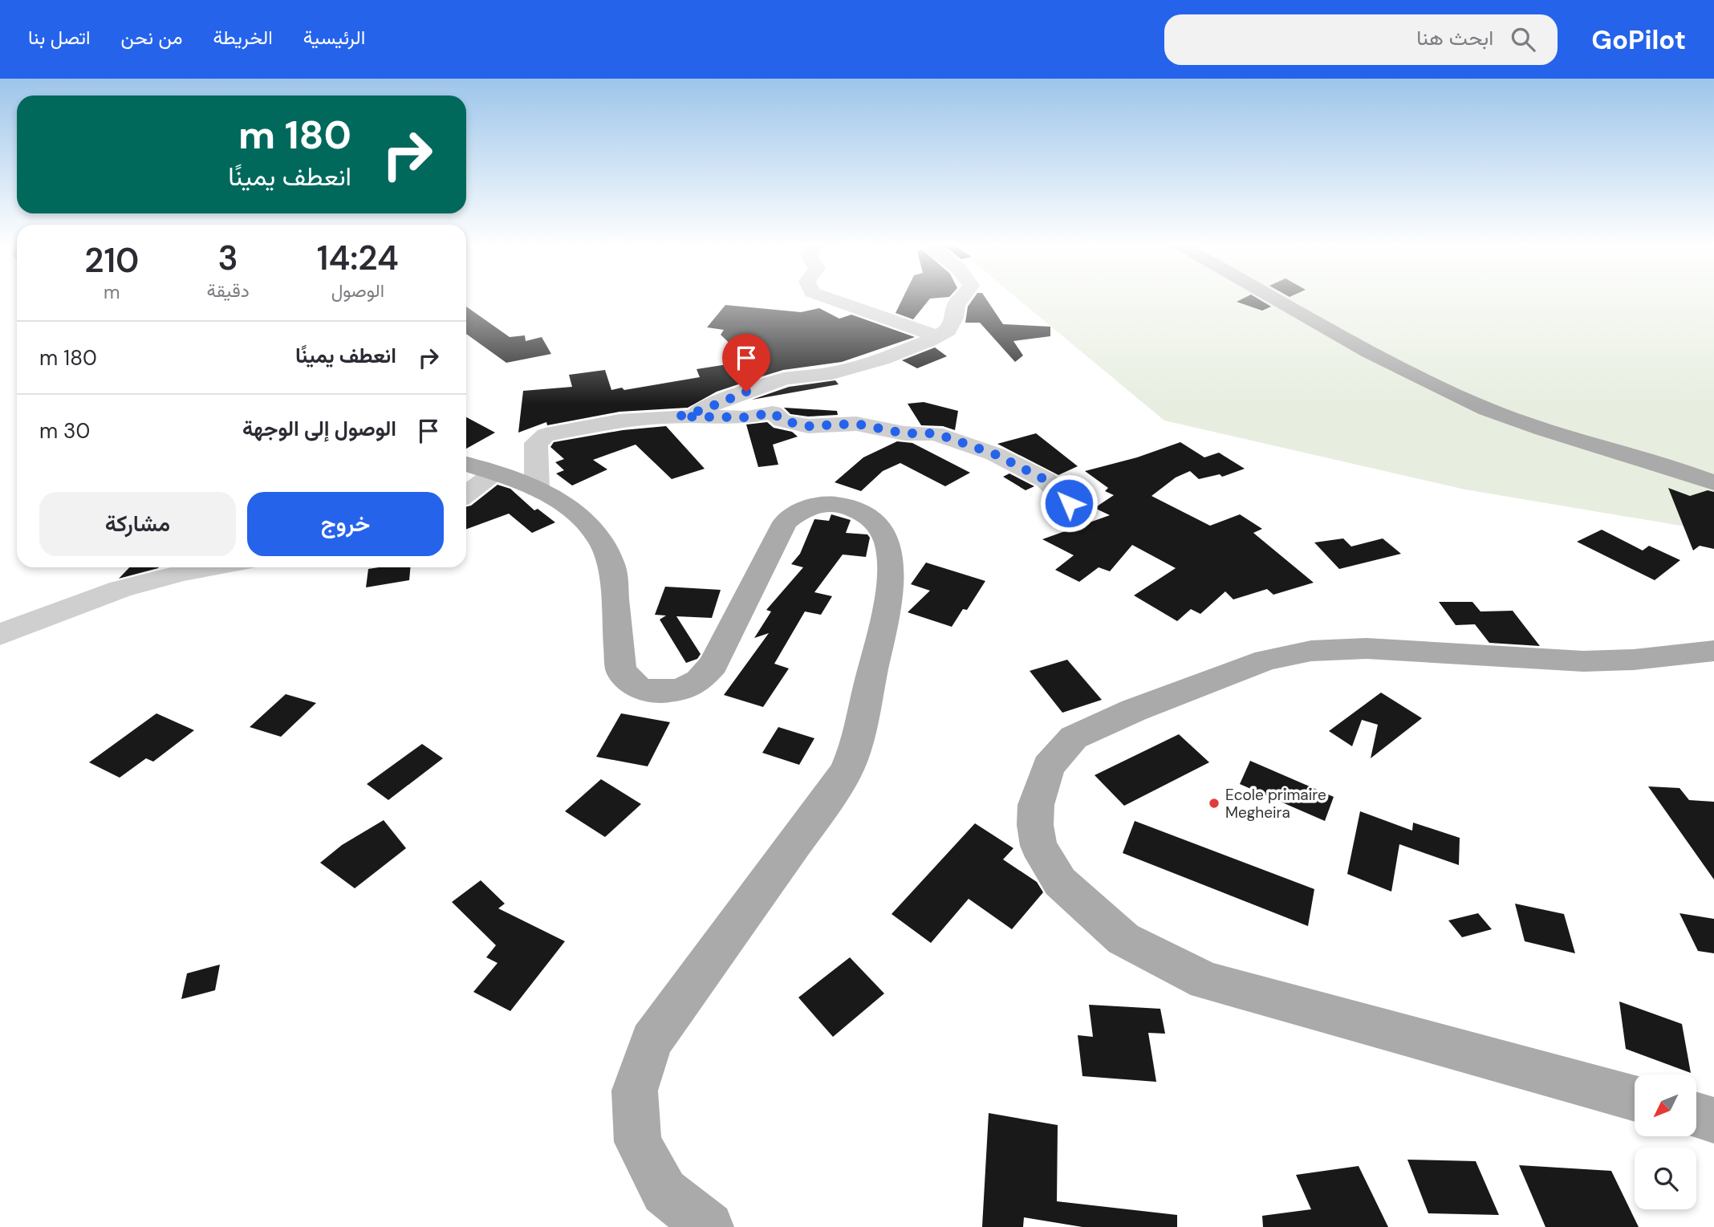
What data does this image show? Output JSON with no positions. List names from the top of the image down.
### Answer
{
  "places": ["Ecole primaire Megheira"],
  "north": "bottom left",
  "page": {
    "header": "GoPilot",
    "search": "ابحث هنا",
    "nav": [
      "الرئيسية",
      "الخريطة",
      "من نحن",
      "اتصل بنا"
    ],
    "turn": ["180 m", "انعطف يمينًا"],
    "eta": [
      "14:24",
      "الوصول",
      "3",
      "دقيقة",
      "210",
      "m"
    ],
    "list": [
      {
        "name": "انعطف يمينًا",
        "value": "180 m"
      },
      {
        "name": "الوصول إلى الوجهة",
        "value": "30 m"
      }
    ],
    "buttons": ["خروج", "مشاركة"]
  }
}
